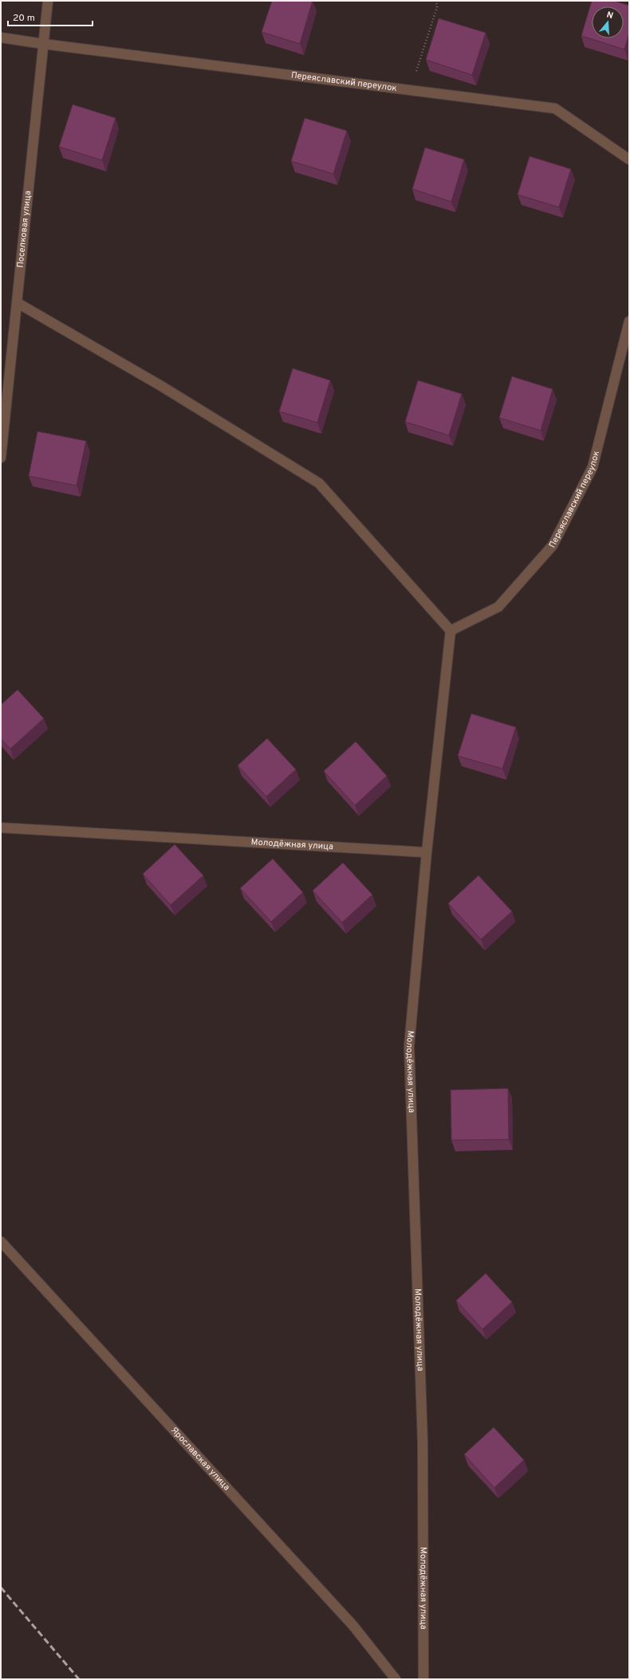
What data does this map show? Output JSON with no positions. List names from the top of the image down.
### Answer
{
  "streets": {
    "street": [
      "Переяславский переулок",
      "Поселковая улица",
      "Молодёжная улица",
      "Ярославская улица"
    ]
  },
  "crossings": [
    ["Переяславский переулок", "Поселковая улица"]
  ],
  "scale_bar": "20 m",
  "north": "top"
}
